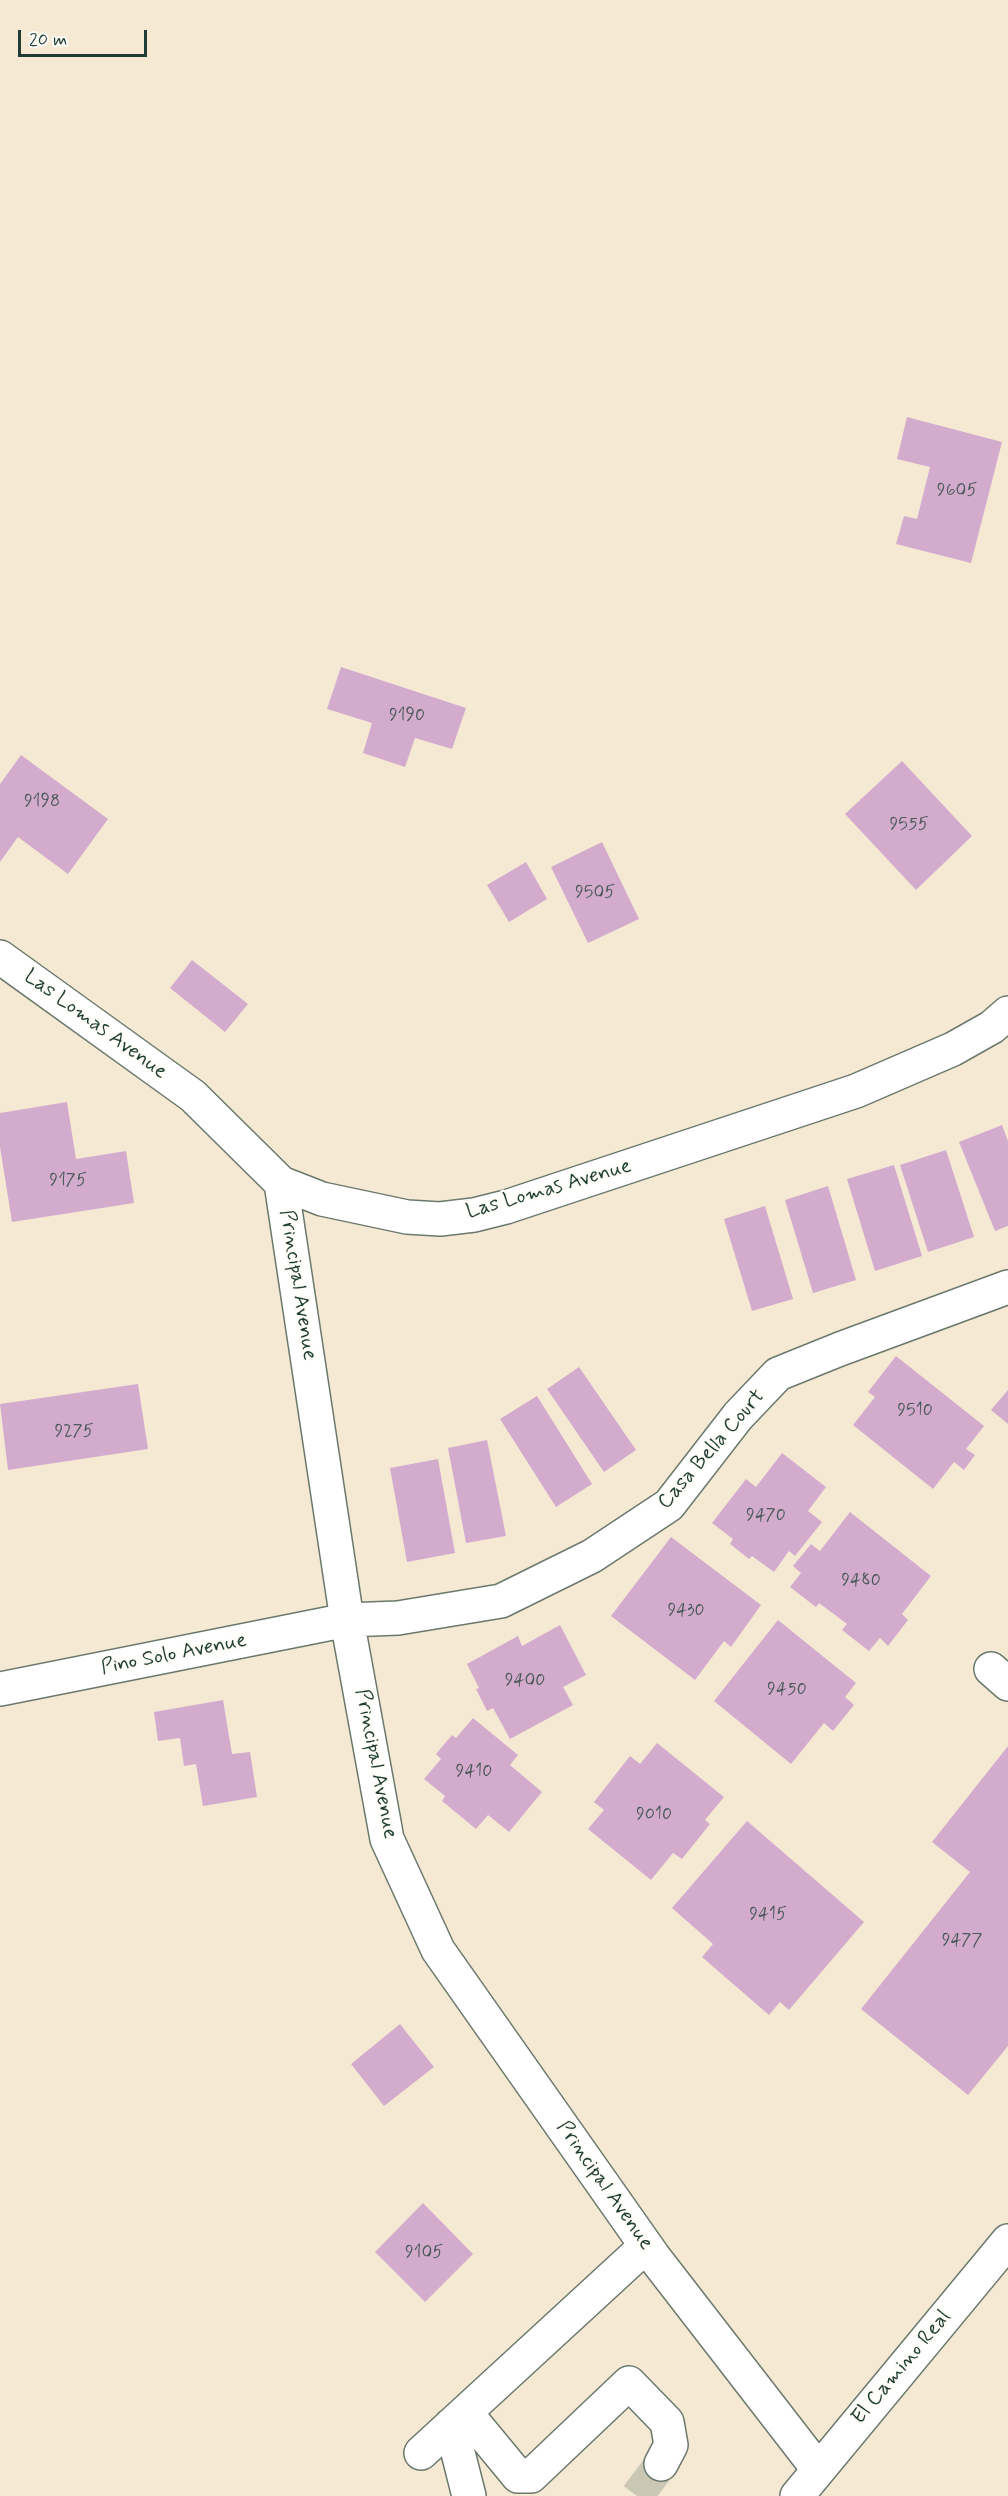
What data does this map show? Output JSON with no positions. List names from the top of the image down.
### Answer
{
  "streets": {
    "street": [
      "Las Lomas Avenue",
      "Principal Avenue",
      "Casa Bella Court",
      "Pino Solo Avenue",
      "El Camino Real"
    ]
  },
  "crossings": [
    ["Las Lomas Avenue", "Principal Avenue"],
    ["Principal Avenue", "Casa Bella Court"],
    ["Principal Avenue", "Pino Solo Avenue"],
    ["Principal Avenue", "El Camino Real"],
    ["Casa Bella Court", "Pino Solo Avenue"]
  ],
  "house_numbers": [
    "9605",
    "9190",
    "9198",
    "9555",
    "9505",
    "9175",
    "9510",
    "9275",
    "9470",
    "9480",
    "9430",
    "9400",
    "9450",
    "9410",
    "9010",
    "9415",
    "9477",
    "9105"
  ],
  "scale_bar": "20 m"
}
